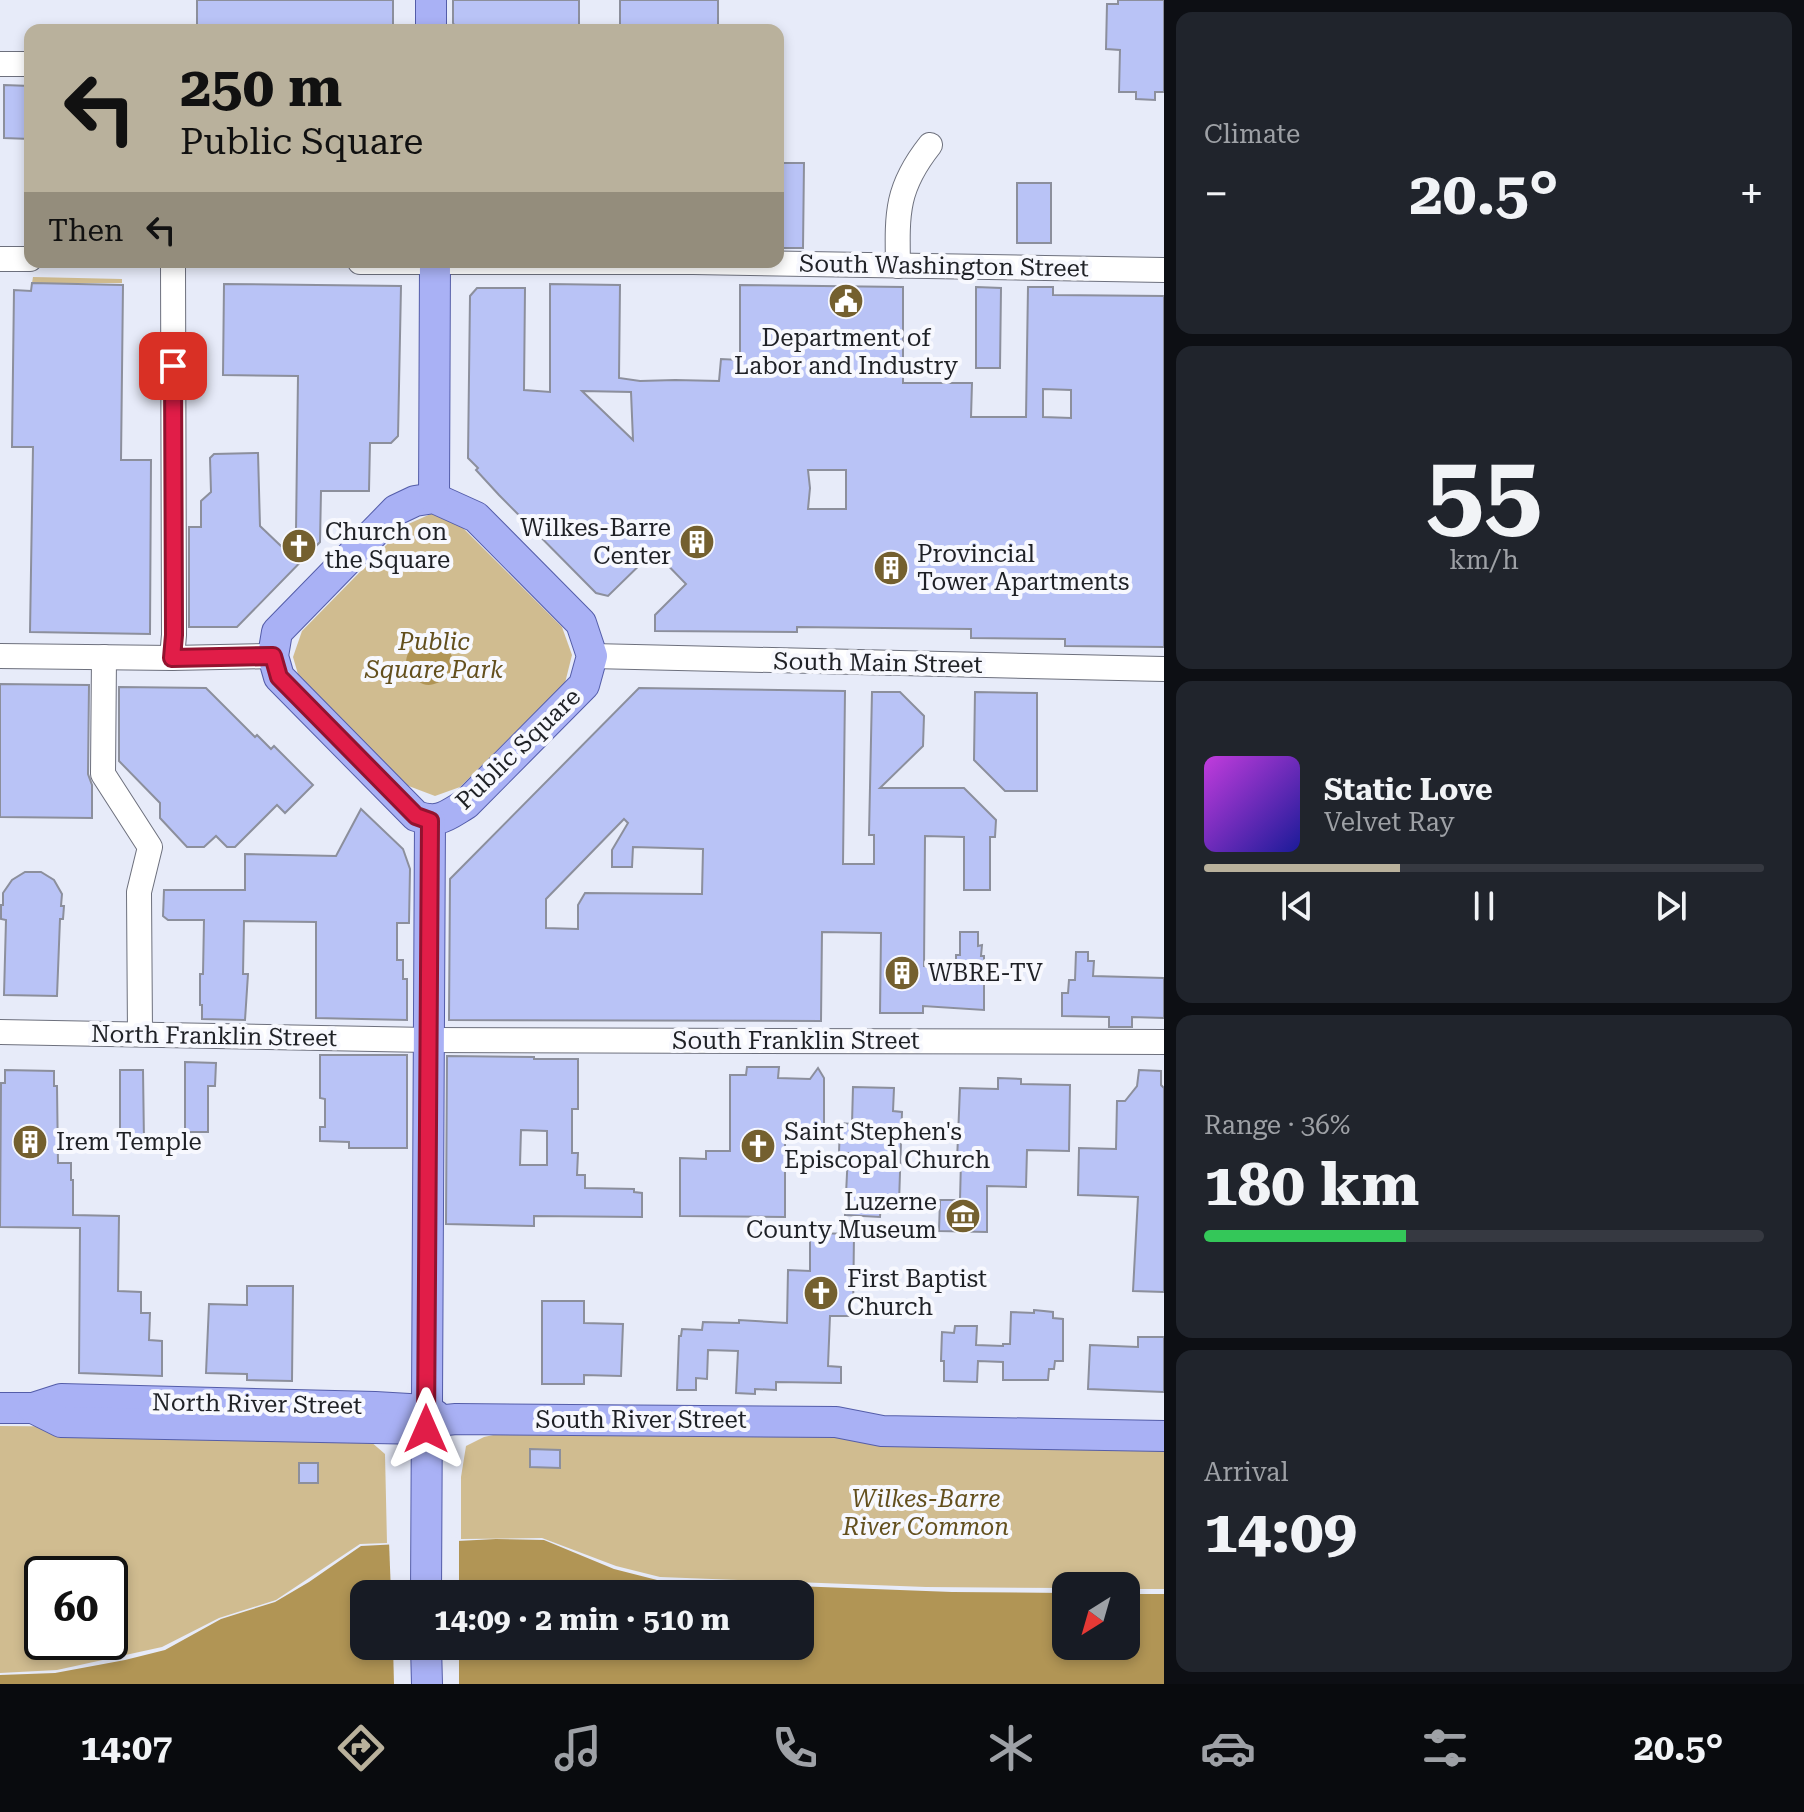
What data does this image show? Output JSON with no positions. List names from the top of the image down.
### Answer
{
  "streets": {
    "main road": ["Public Square", "North River Street", "South River Street"],
    "street": [
      "South Washington Street",
      "South Main Street",
      "North Franklin Street",
      "South Franklin Street"
    ]
  },
  "crossings": [
    ["South Main Street", "Public Square"],
    ["North Franklin Street", "South Franklin Street"],
    ["North River Street", "South River Street"]
  ],
  "parks": ["Public Square Park", "Wilkes-Barre River Common"],
  "places": {
    "public building": ["Department of Labor and Industry"],
    "building": [
      "Wilkes-Barre Center",
      "Provincial Tower Apartments",
      "WBRE-TV",
      "Irem Temple"
    ],
    "church": ["Church on the Square", "Saint Stephen's Episcopal Church", "First Baptist Church"],
    "museum": ["Luzerne County Museum"]
  },
  "north": "bottom left",
  "page": {
    "tile": [
      "Climate",
      ["55", "km/h"],
      ["Range · 36%", "180 km"],
      ["Arrival", "14:09"]
    ],
    "turn": ["250 m", "Public Square"],
    "heat": ["−", "20.5°", "+"],
    "then": "Then",
    "song": ["Static Love", "Velvet Ray"],
    "limit": "60",
    "trip": "14:09 · 2 min · 510 m",
    "tabs": ["14:07", "20.5°"]
  }
}
